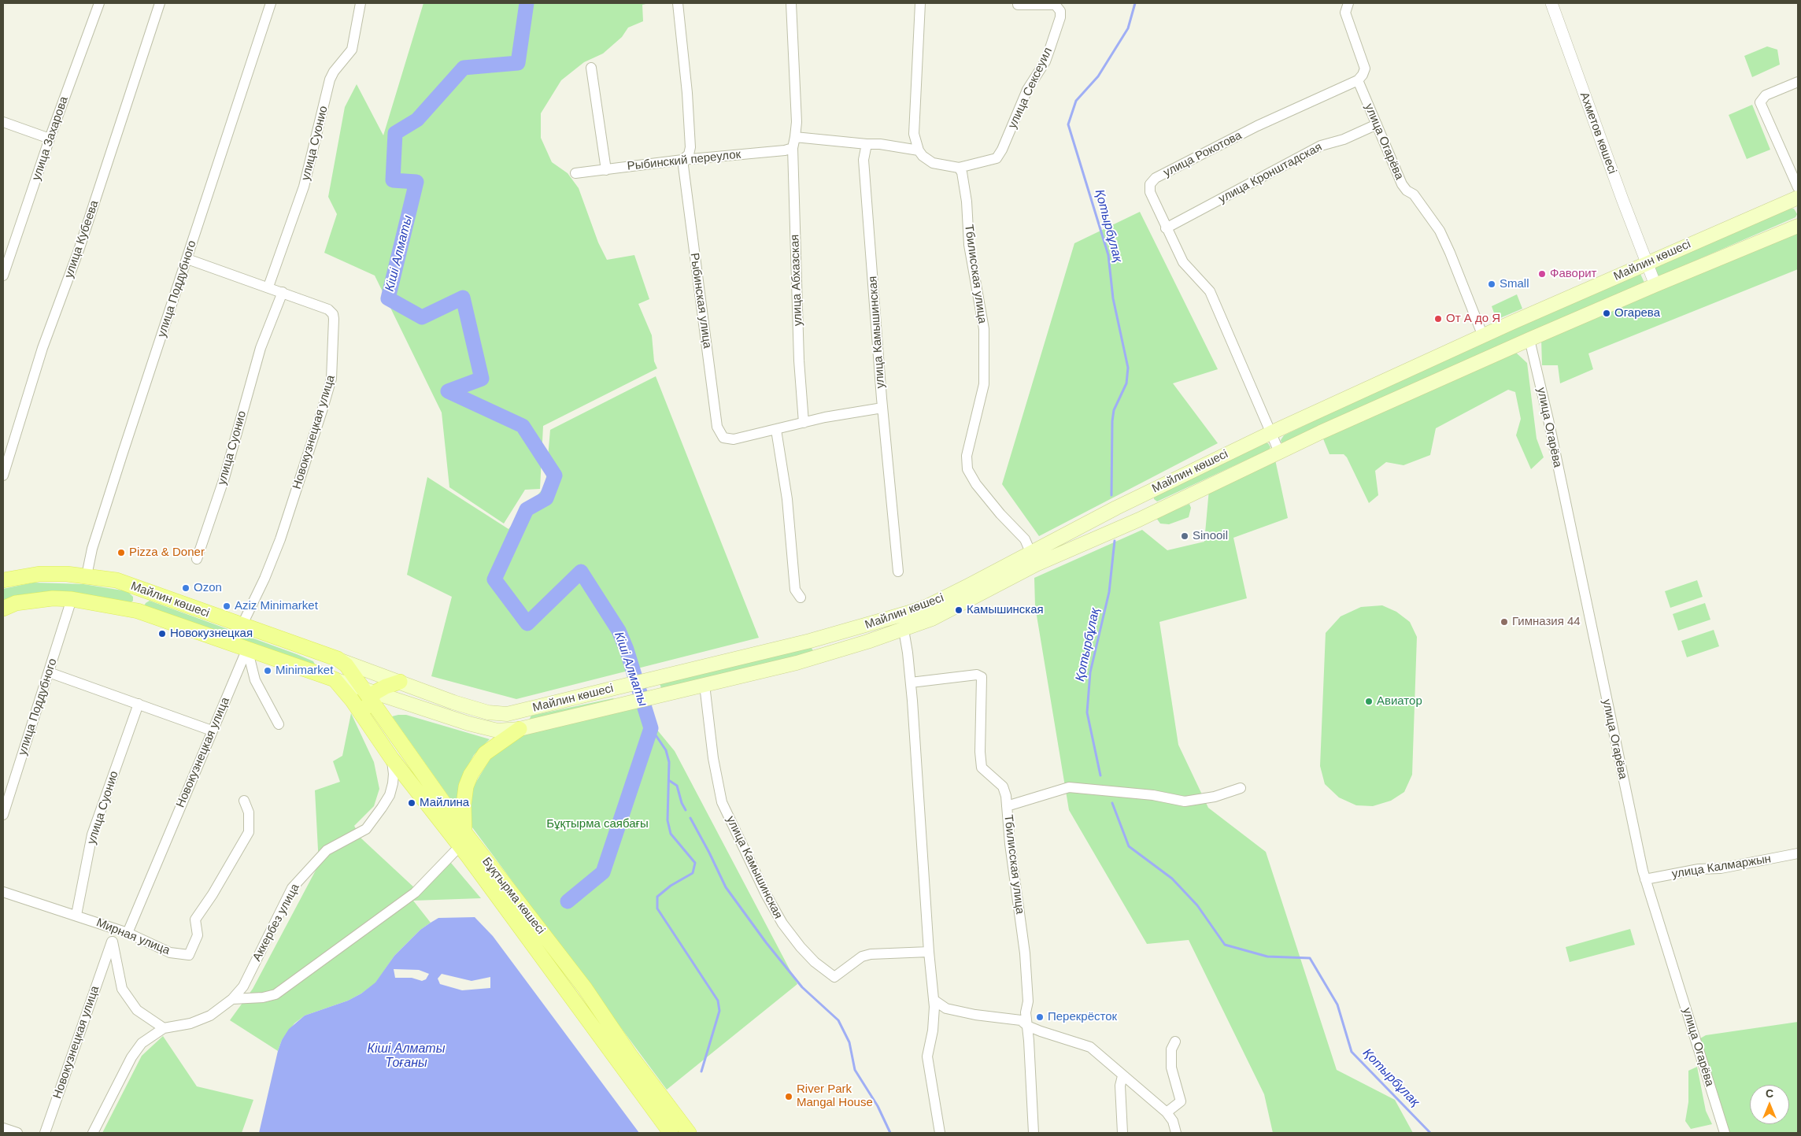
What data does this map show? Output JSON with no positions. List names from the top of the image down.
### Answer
{
  "streets": {
    "main road": ["Майлин көшесі", "Бұқтырма көшесі"],
    "street": [
      "улица Сексеуил",
      "Ахметов көшесі",
      "улица Захарова",
      "улица Огарёва",
      "улица Суонио",
      "улица Рокотова",
      "Рыбинский переулок",
      "улица Кронштадская",
      "улица Кубеева",
      "Тбилисская улица",
      "улица Абхазская",
      "улица Поддубного",
      "Рыбинская улица",
      "улица Камышинская",
      "Новокузнецкая улица",
      "улица Калмаржын",
      "Аккербез улица",
      "Мирная улица"
    ]
  },
  "crossings": [
    ["улица Сексеуил", "Тбилисская улица"],
    ["Ахметов көшесі", "Майлин көшесі"],
    ["улица Огарёва", "улица Рокотова"],
    ["улица Огарёва", "улица Кронштадская"],
    ["улица Огарёва", "Майлин көшесі"],
    ["улица Огарёва", "улица Калмаржын"],
    ["улица Суонио", "Новокузнецкая улица"],
    ["улица Суонио", "Мирная улица"],
    ["улица Рокотова", "улица Кронштадская"],
    ["улица Рокотова", "Майлин көшесі"],
    ["Рыбинский переулок", "улица Абхазская"],
    ["Рыбинский переулок", "Рыбинская улица"],
    ["Майлин көшесі", "Тбилисская улица"],
    ["Майлин көшесі", "улица Поддубного"],
    ["Майлин көшесі", "улица Камышинская"],
    ["Майлин көшесі", "Новокузнецкая улица"],
    ["Майлин көшесі", "Бұқтырма көшесі"],
    ["улица Абхазская", "Рыбинская улица"],
    ["улица Поддубного", "Новокузнецкая улица"],
    ["Рыбинская улица", "улица Камышинская"],
    ["Новокузнецкая улица", "Мирная улица"],
    ["Бұқтырма көшесі", "Аккербез улица"]
  ],
  "water": ["Қотырбұлақ", "Кіші Алматы", "Кіші Алматы Тоғаны"],
  "parks": ["Бұқтырма саябағы"],
  "places": [
    "Фаворит",
    "Small",
    "Огарева",
    "От А до Я",
    "Sinooil",
    "Pizza & Doner",
    "Ozon",
    "Aziz Minimarket",
    "Камышинская",
    "Гимназия 44",
    "Новокузнецкая",
    "Minimarket",
    "Авиатор",
    "Майлина",
    "Перекрёсток",
    "River Park Mangal House"
  ],
  "north": "top"
}
